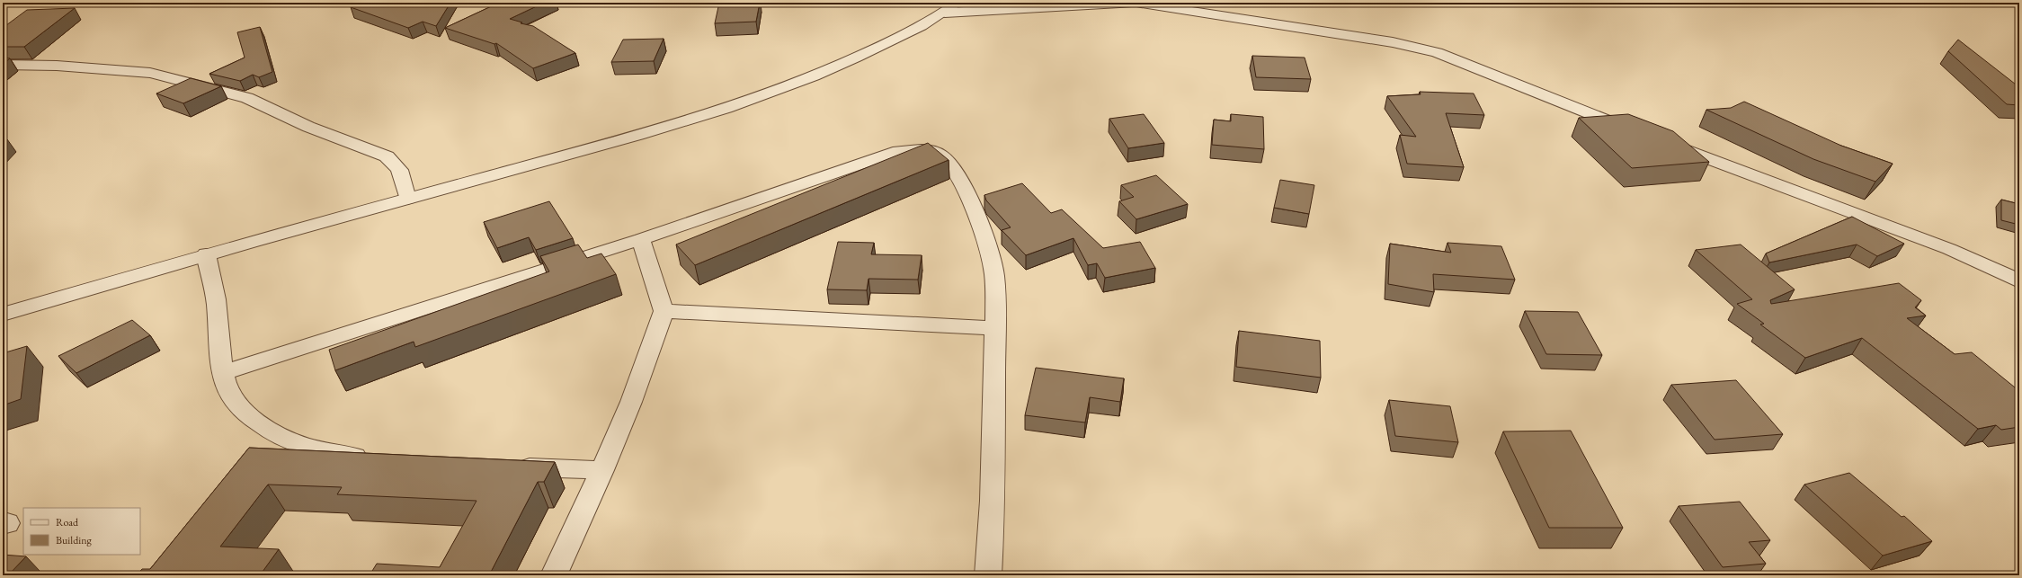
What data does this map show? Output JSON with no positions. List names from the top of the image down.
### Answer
{
  "legend": ["Road", "Building"]
}
